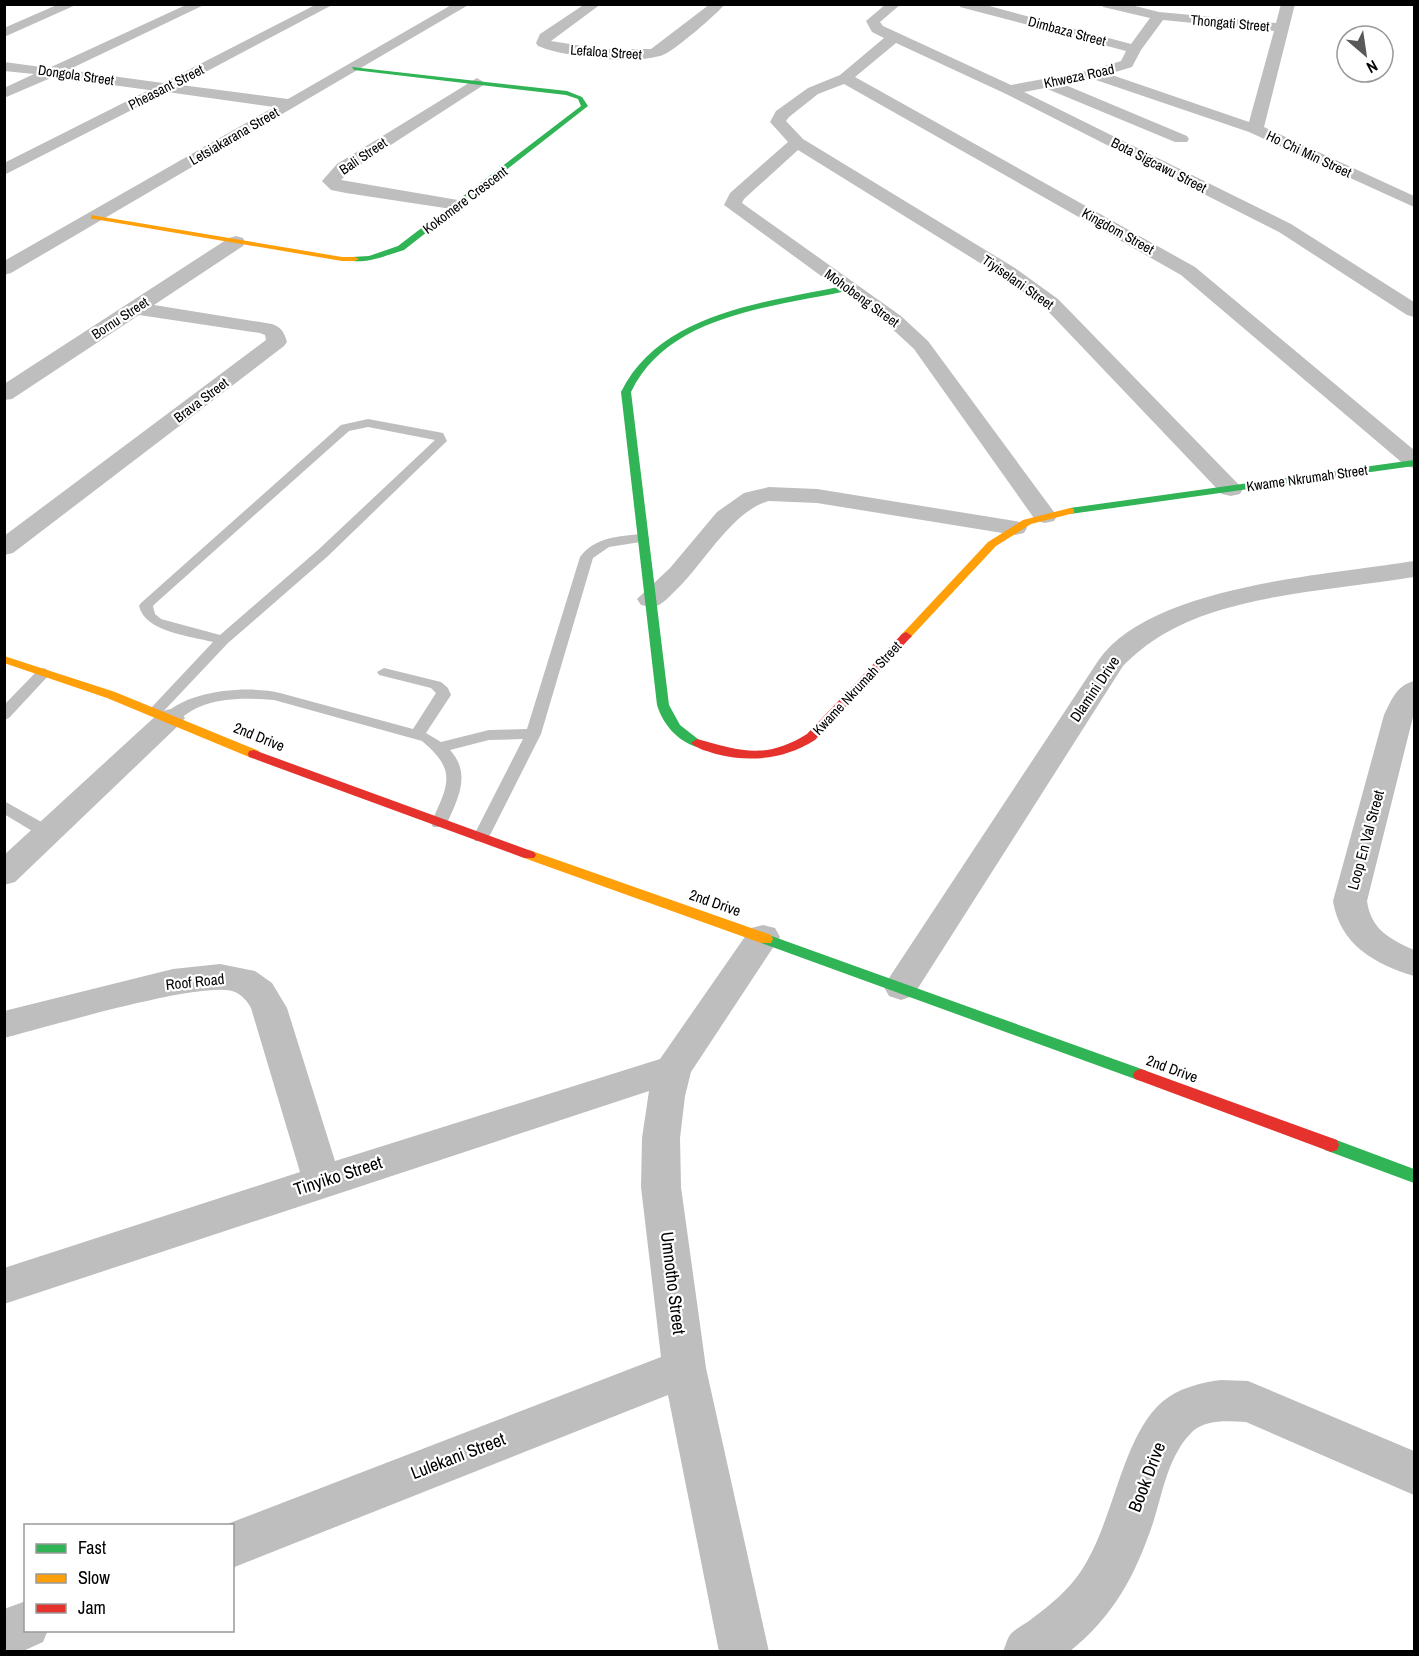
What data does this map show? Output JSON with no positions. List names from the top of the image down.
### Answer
{
  "streets": {
    "street": [
      "Thongati Street",
      "Dimbaza Street",
      "Lefaloa Street",
      "Dongola Street",
      "Khweza Road",
      "Pheasant Street",
      "Letsiakarana Street",
      "Ho Chi Min Street",
      "Bali Street",
      "Bota Sigcawu Street",
      "Kokomere Crescent",
      "Kingdom Street",
      "Tiyiselani Street",
      "Mohobeng Street",
      "Bornu Street",
      "Brava Street",
      "Kwame Nkrumah Street",
      "Dlamini Drive",
      "2nd Drive",
      "Loop En Val Street",
      "Roof Road",
      "Tinyiko Street",
      "Umnotho Street",
      "Lulekani Street",
      "Book Drive"
    ]
  },
  "crossings": [
    ["Thongati Street", "Khweza Road"],
    ["Thongati Street", "Ho Chi Min Street"],
    ["Dimbaza Street", "Khweza Road"],
    ["Dongola Street", "Pheasant Street"],
    ["Dongola Street", "Letsiakarana Street"],
    ["Khweza Road", "Bota Sigcawu Street"],
    ["Letsiakarana Street", "Kokomere Crescent"],
    ["Bali Street", "Kokomere Crescent"],
    ["Kokomere Crescent", "Bornu Street"],
    ["Kingdom Street", "Tiyiselani Street"],
    ["Kingdom Street", "Kwame Nkrumah Street"],
    ["Tiyiselani Street", "Mohobeng Street"],
    ["Tiyiselani Street", "Kwame Nkrumah Street"],
    ["Mohobeng Street", "Kwame Nkrumah Street"],
    ["Bornu Street", "Brava Street"],
    ["Dlamini Drive", "2nd Drive"],
    ["2nd Drive", "Umnotho Street"],
    ["Roof Road", "Tinyiko Street"],
    ["Tinyiko Street", "Umnotho Street"],
    ["Umnotho Street", "Lulekani Street"]
  ],
  "legend": ["Fast", "Slow", "Jam"],
  "north": "bottom right"
}
